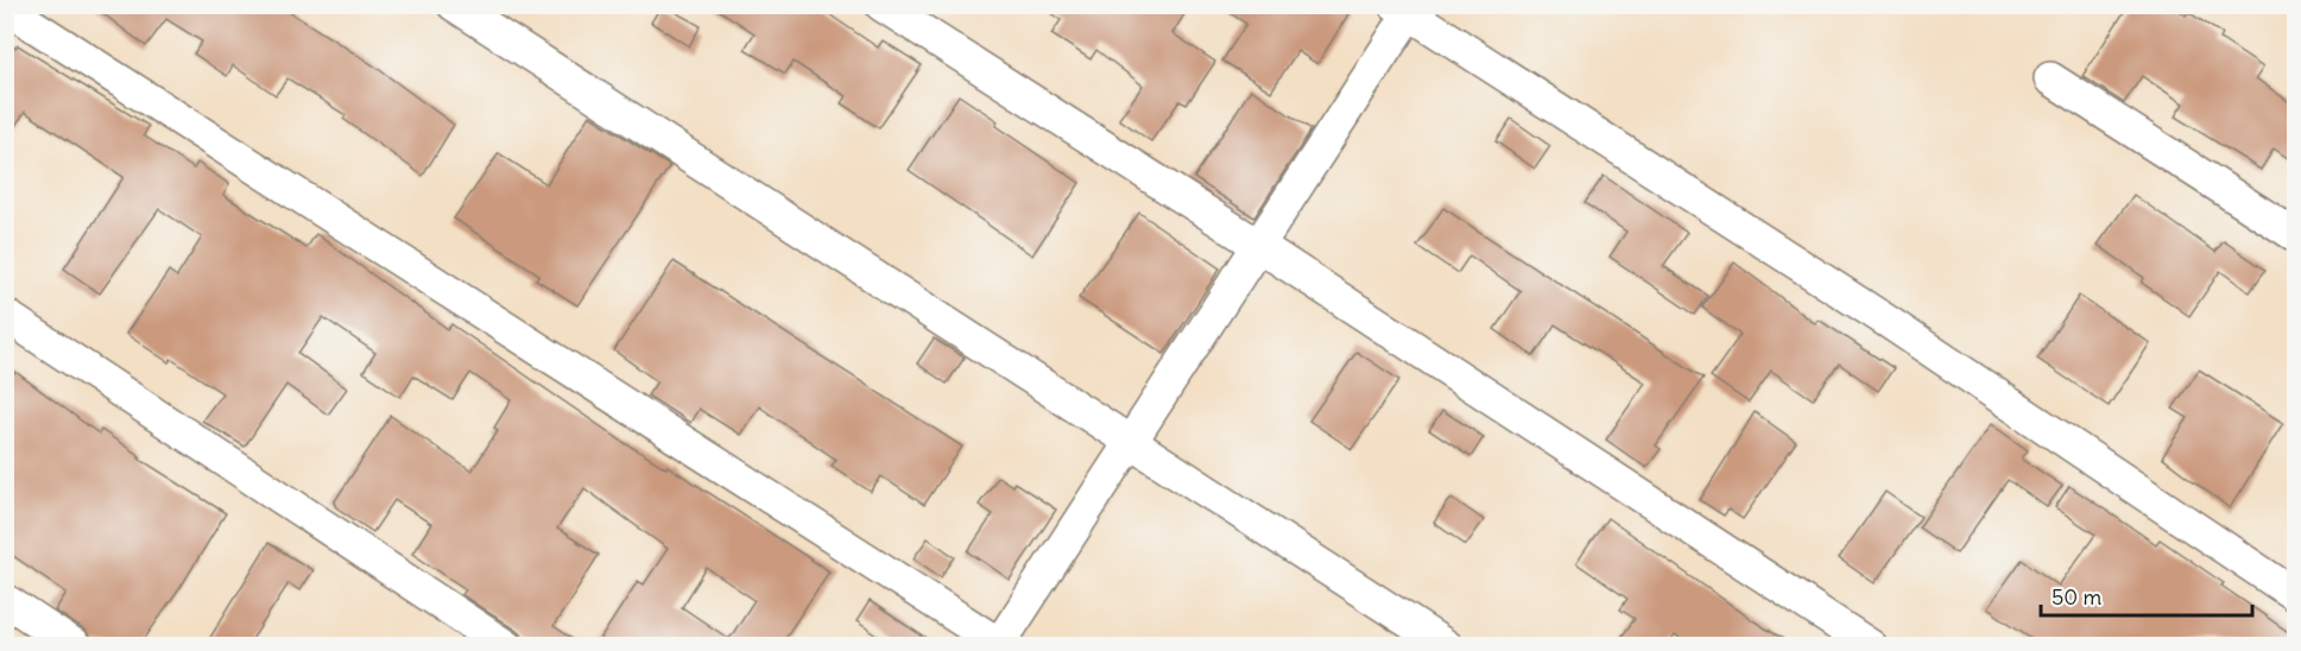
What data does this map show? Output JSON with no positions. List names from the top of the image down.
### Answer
{
  "scale_bar": "50 m"
}
